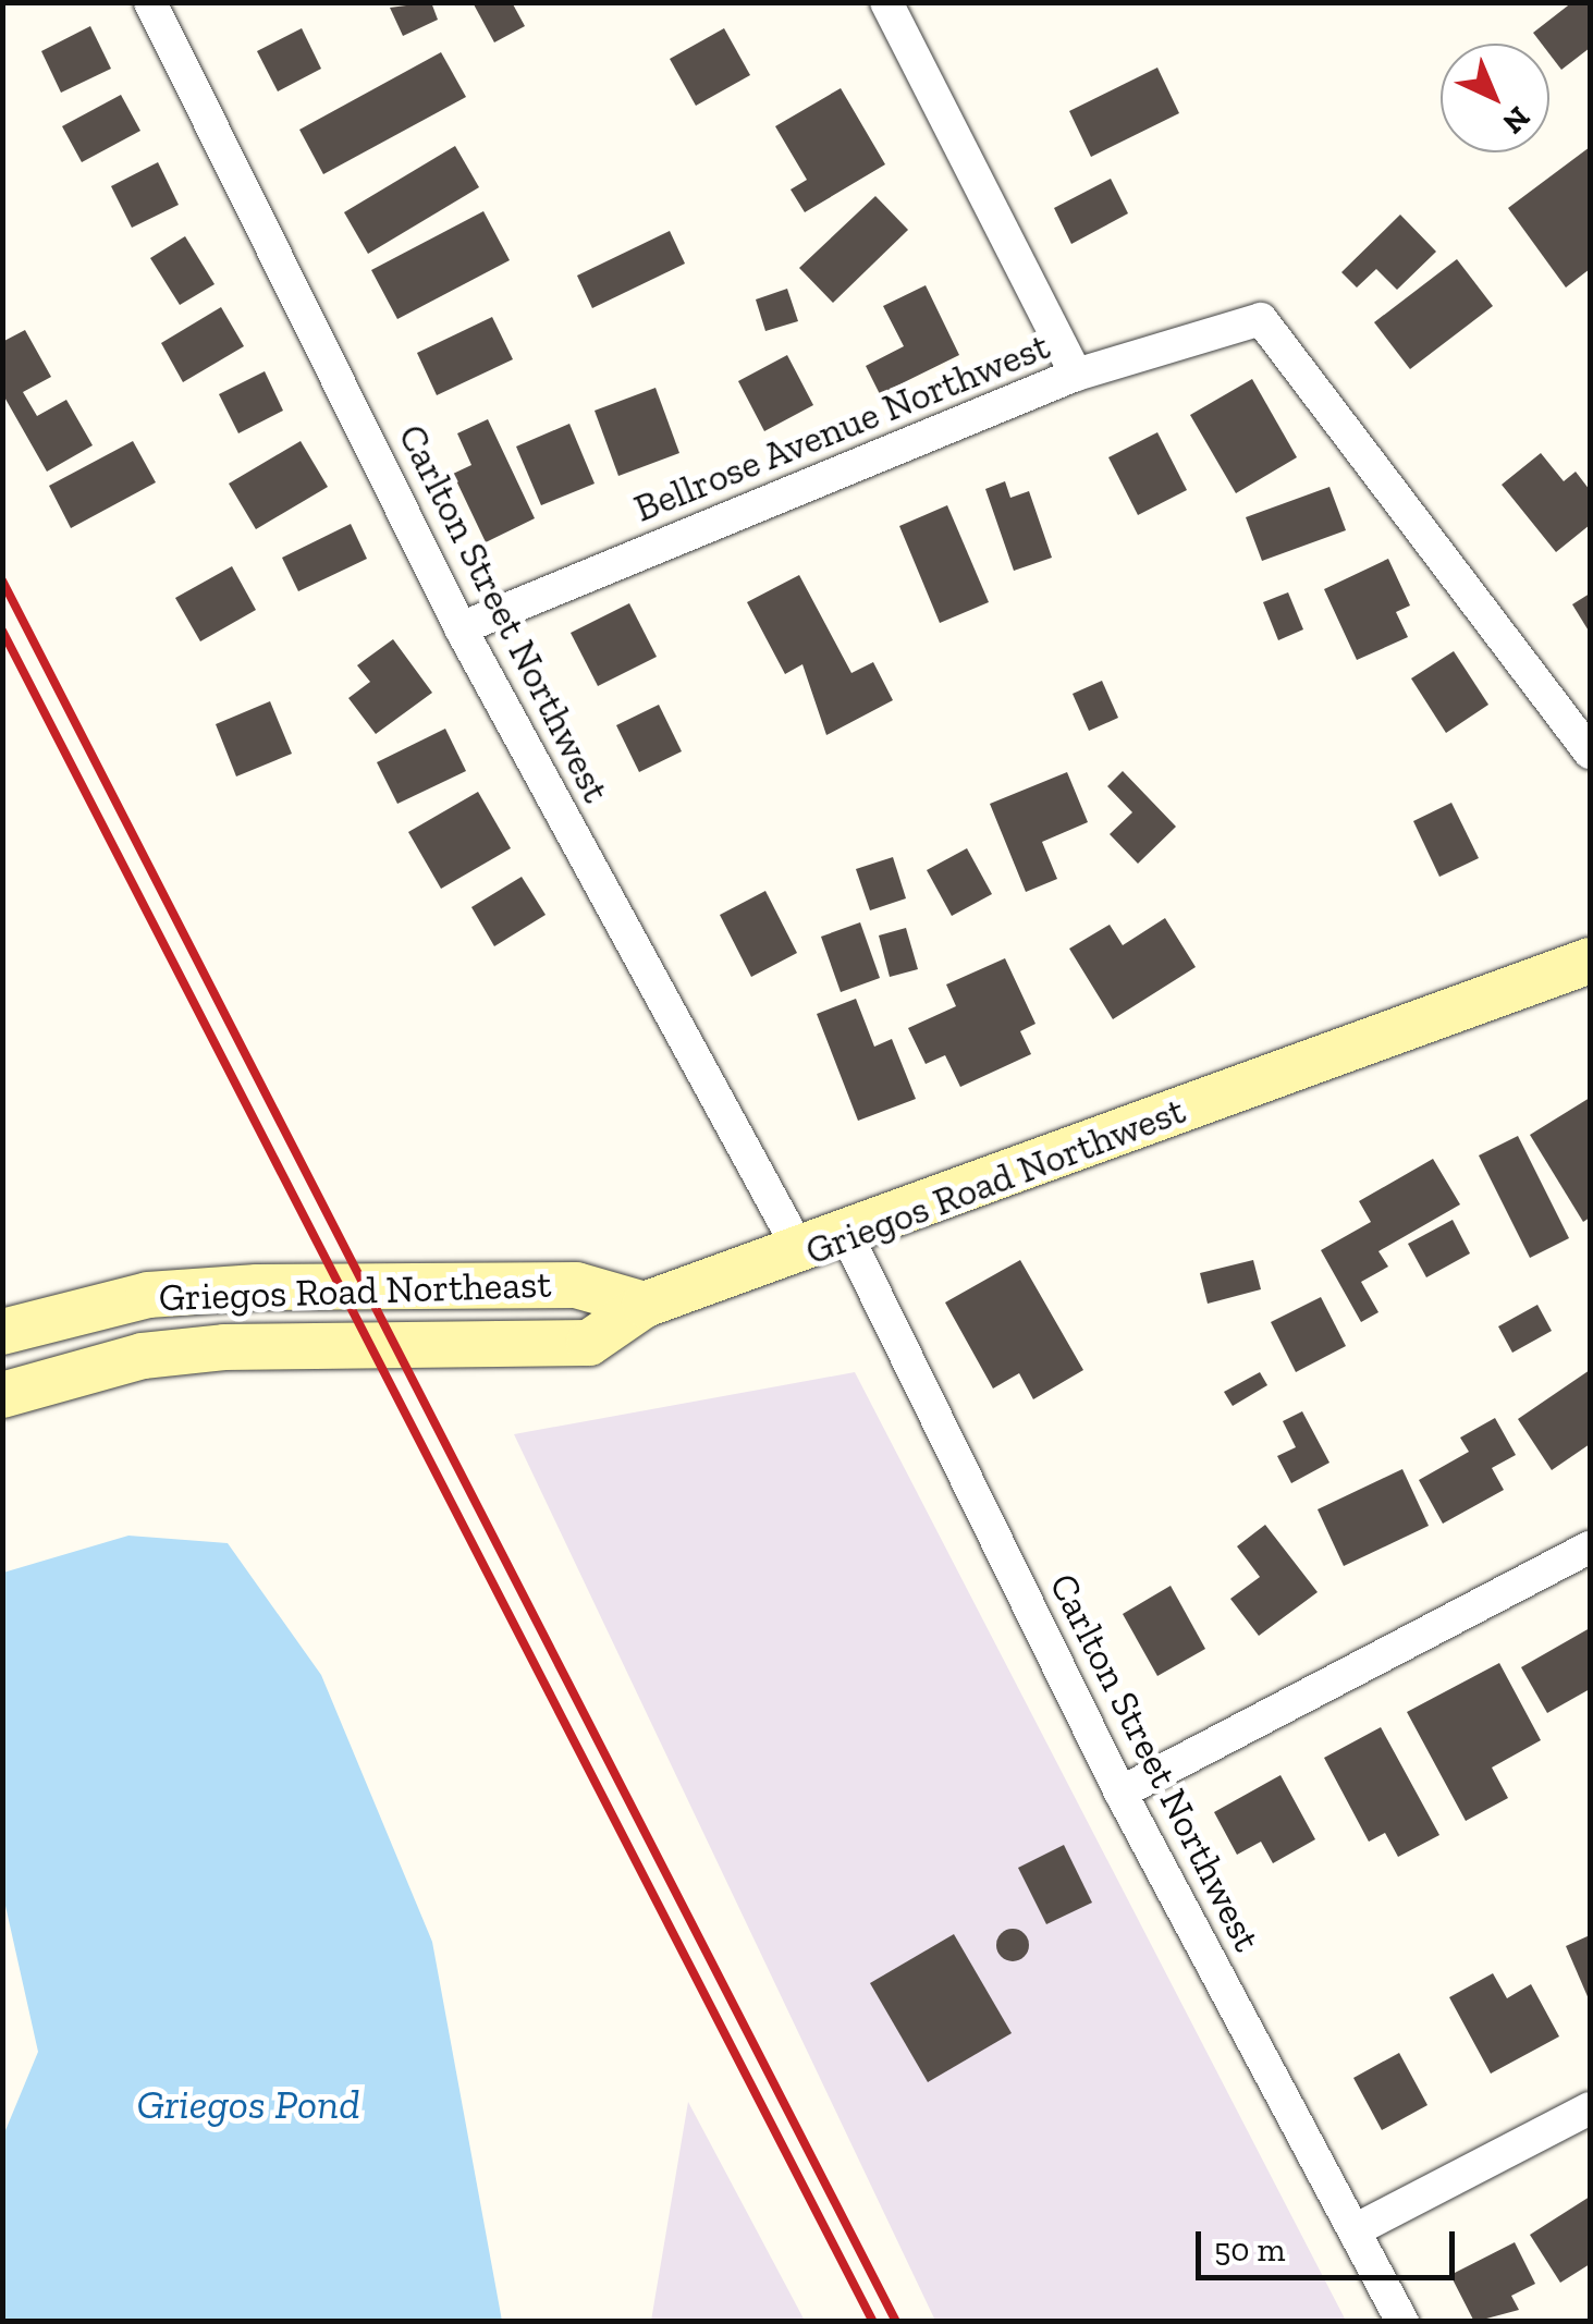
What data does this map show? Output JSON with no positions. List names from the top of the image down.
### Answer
{
  "streets": {
    "main road": ["Griegos Road Northwest", "Griegos Road Northeast"],
    "street": ["Bellrose Avenue Northwest", "Carlton Street Northwest"]
  },
  "crossings": [
    ["Bellrose Avenue Northwest", "Carlton Street Northwest"],
    ["Carlton Street Northwest", "Griegos Road Northwest"],
    ["Griegos Road Northwest", "Griegos Road Northeast"]
  ],
  "water": ["Griegos Pond"],
  "scale_bar": "50 m",
  "north": "bottom right"
}
